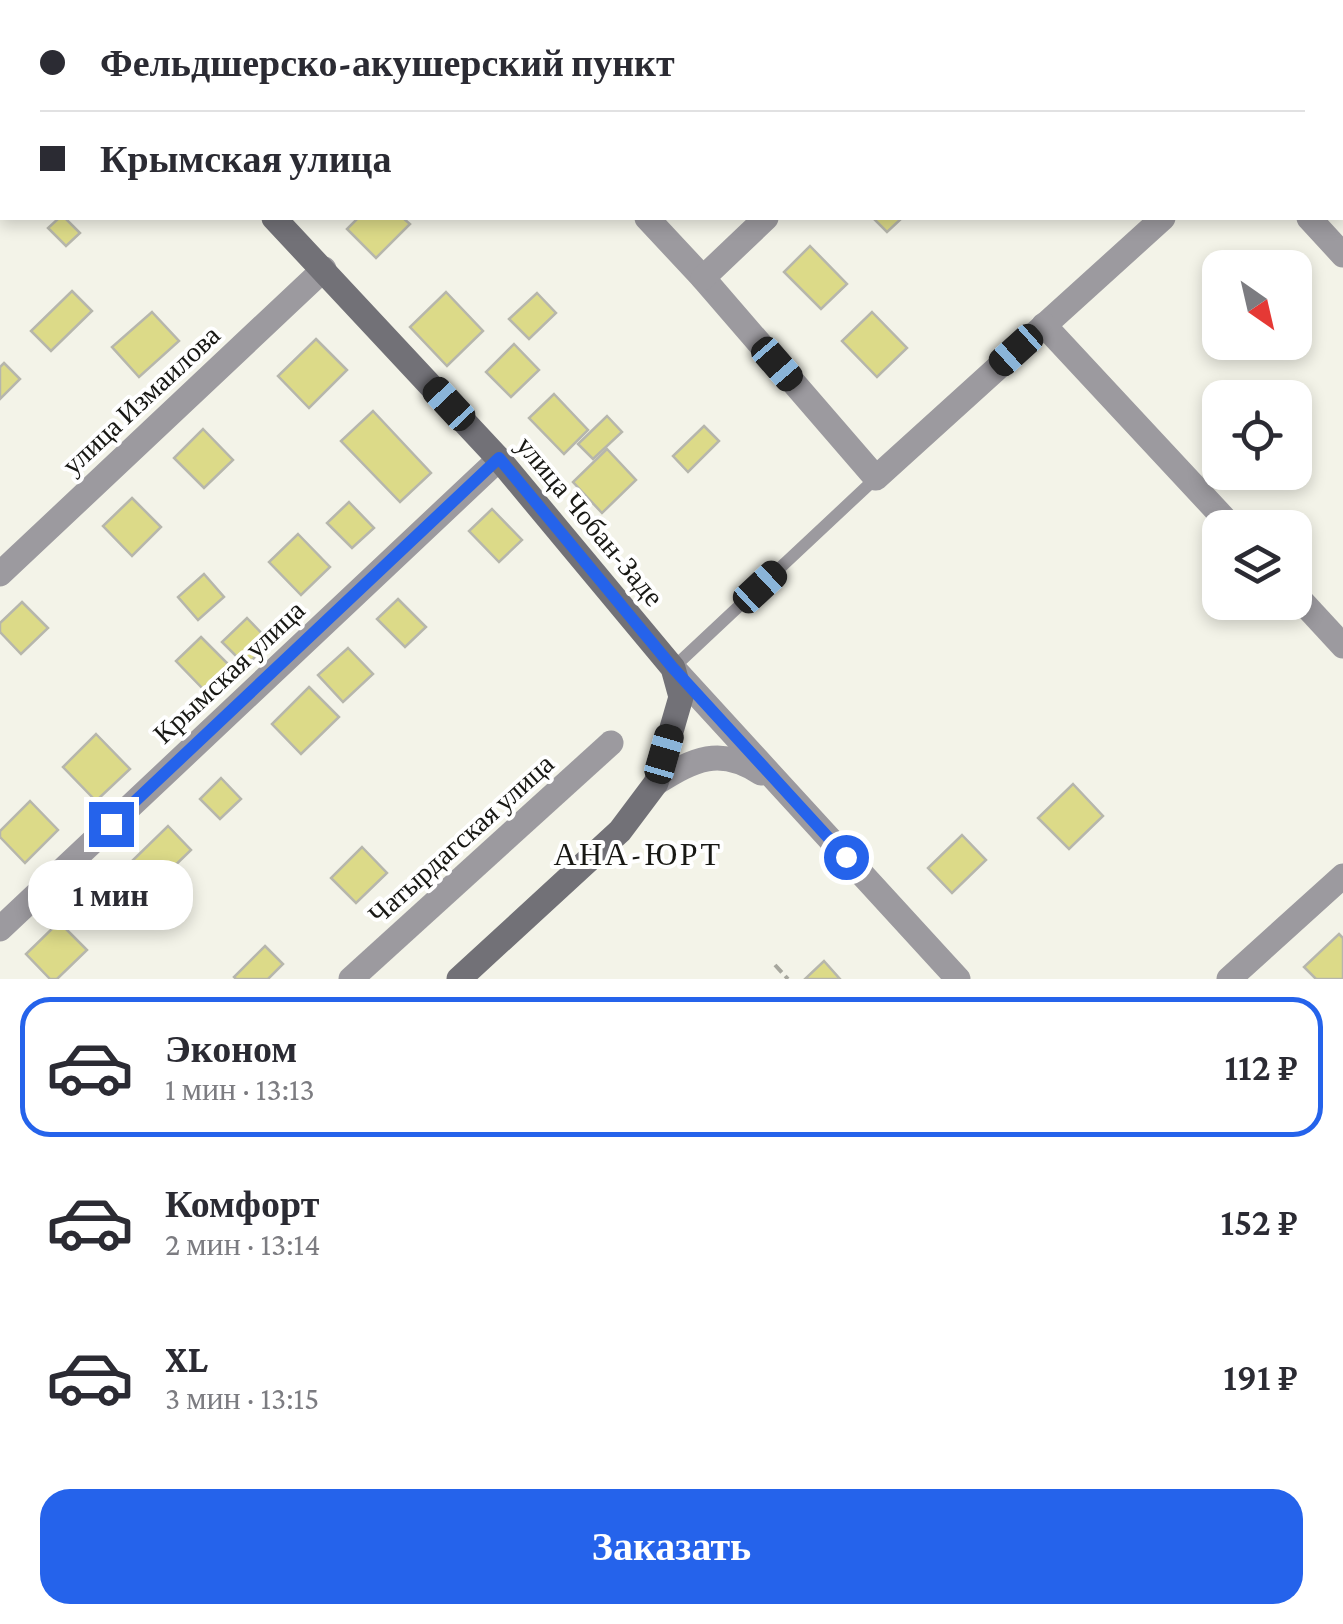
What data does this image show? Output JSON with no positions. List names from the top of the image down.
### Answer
{
  "streets": {
    "main road": ["улица Чобан-Заде"],
    "street": ["улица Измаилова", "Крымская улица", "Чатырдагская улица"]
  },
  "crossings": [
    ["улица Измаилова", "улица Чобан-Заде"],
    ["улица Чобан-Заде", "Крымская улица"]
  ],
  "districts": ["АНА-ЮРТ"],
  "north": "bottom right",
  "page": {
    "banner": ["Фельдшерско-акушерский пункт", "Крымская улица"],
    "bubble": "1 мин",
    "list": [
      {
        "name": "Эконом",
        "note": "1 мин · 13:13",
        "value": "112 ₽"
      },
      {
        "name": "Комфорт",
        "note": "2 мин · 13:14",
        "value": "152 ₽"
      },
      {
        "name": "XL",
        "note": "3 мин · 13:15",
        "value": "191 ₽"
      }
    ],
    "buttons": "Заказать"
  }
}
